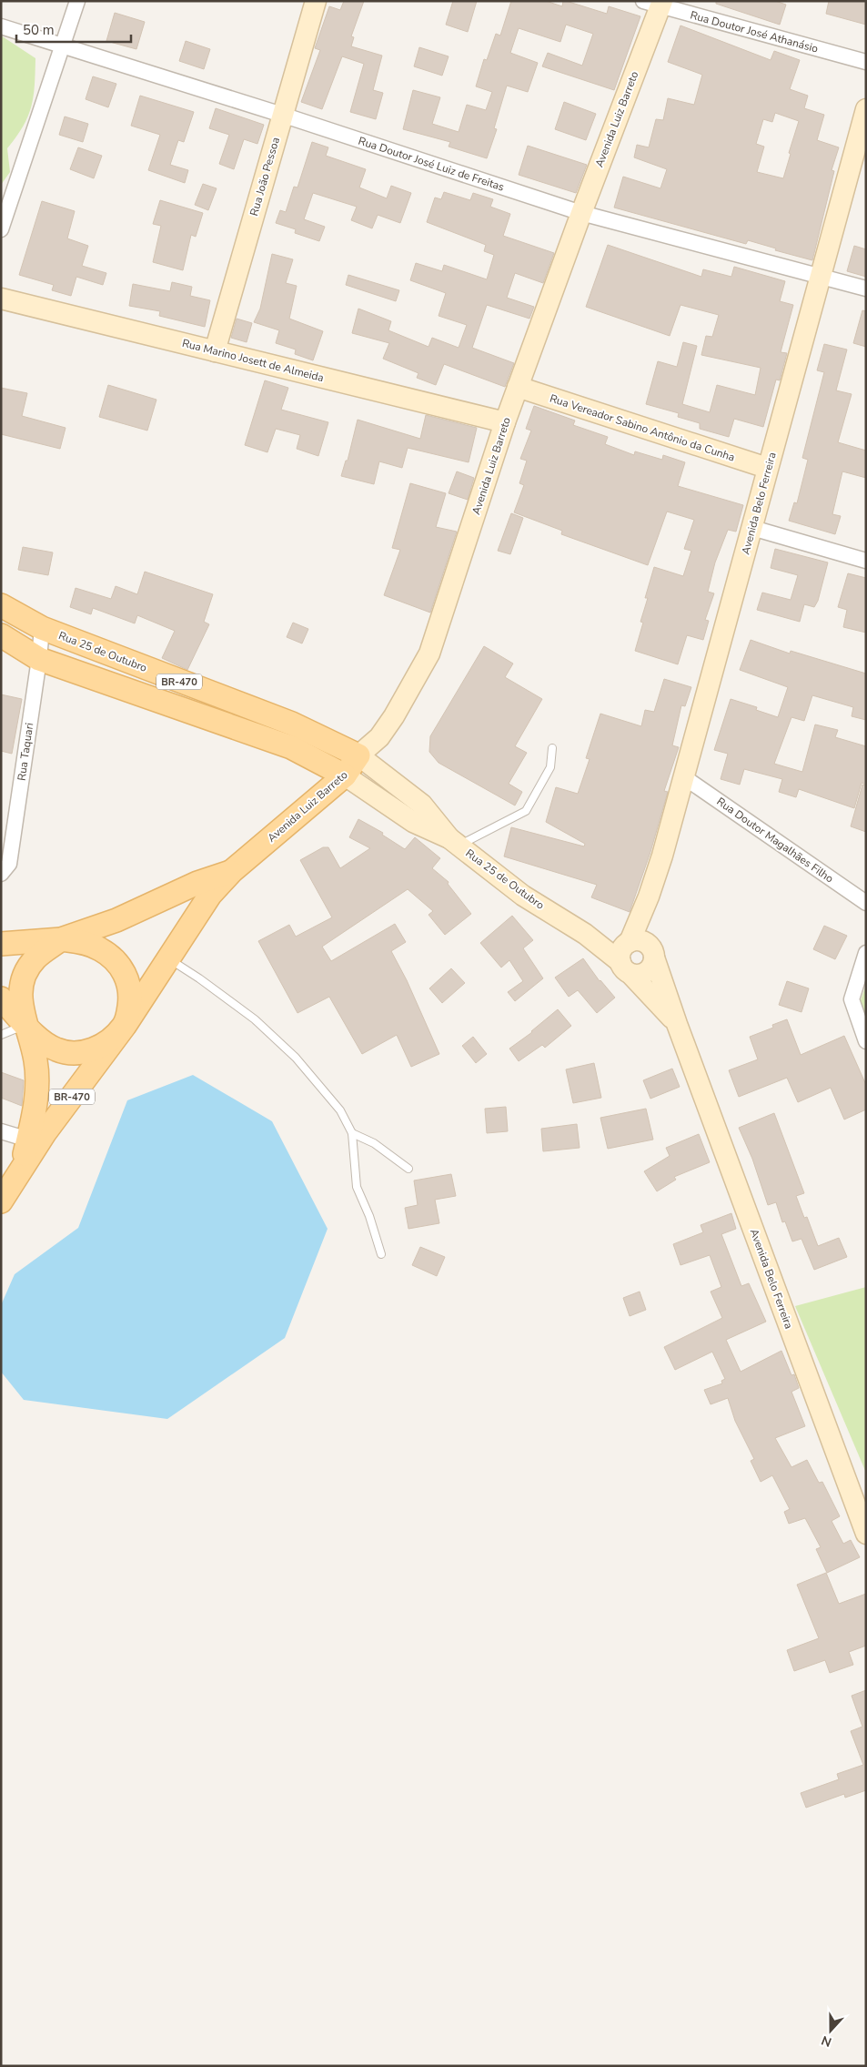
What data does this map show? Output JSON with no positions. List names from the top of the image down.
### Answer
{
  "streets": {
    "main road": [
      "Avenida Luiz Barreto",
      "Rua João Pessoa",
      "Rua Marino Josett de Almeida",
      "Rua Vereador Sabino Antônio da Cunha",
      "Avenida Belo Ferreira",
      "Rua 25 de Outubro",
      "BR-470"
    ],
    "street": [
      "Rua Doutor José Athanásio",
      "Rua Doutor José Luiz de Freitas",
      "Rua Taquari",
      "Rua Doutor Magalhães Filho"
    ]
  },
  "crossings": [
    ["Rua Doutor José Athanásio", "Avenida Luiz Barreto"],
    ["Avenida Luiz Barreto", "Rua Doutor José Luiz de Freitas"],
    ["Avenida Luiz Barreto", "Rua Marino Josett de Almeida"],
    ["Avenida Luiz Barreto", "Rua Vereador Sabino Antônio da Cunha"],
    ["Avenida Luiz Barreto", "Rua 25 de Outubro"],
    ["Avenida Luiz Barreto", "BR-470"],
    ["Rua Doutor José Luiz de Freitas", "Rua João Pessoa"],
    ["Rua Doutor José Luiz de Freitas", "Avenida Belo Ferreira"],
    ["Rua João Pessoa", "Rua Marino Josett de Almeida"],
    ["Rua Vereador Sabino Antônio da Cunha", "Avenida Belo Ferreira"],
    ["Avenida Belo Ferreira", "Rua 25 de Outubro"],
    ["Avenida Belo Ferreira", "Rua Doutor Magalhães Filho"],
    ["Rua 25 de Outubro", "Rua Taquari"],
    ["BR-470", "Rua Taquari"]
  ],
  "scale_bar": "50 m",
  "north": "bottom"
}
